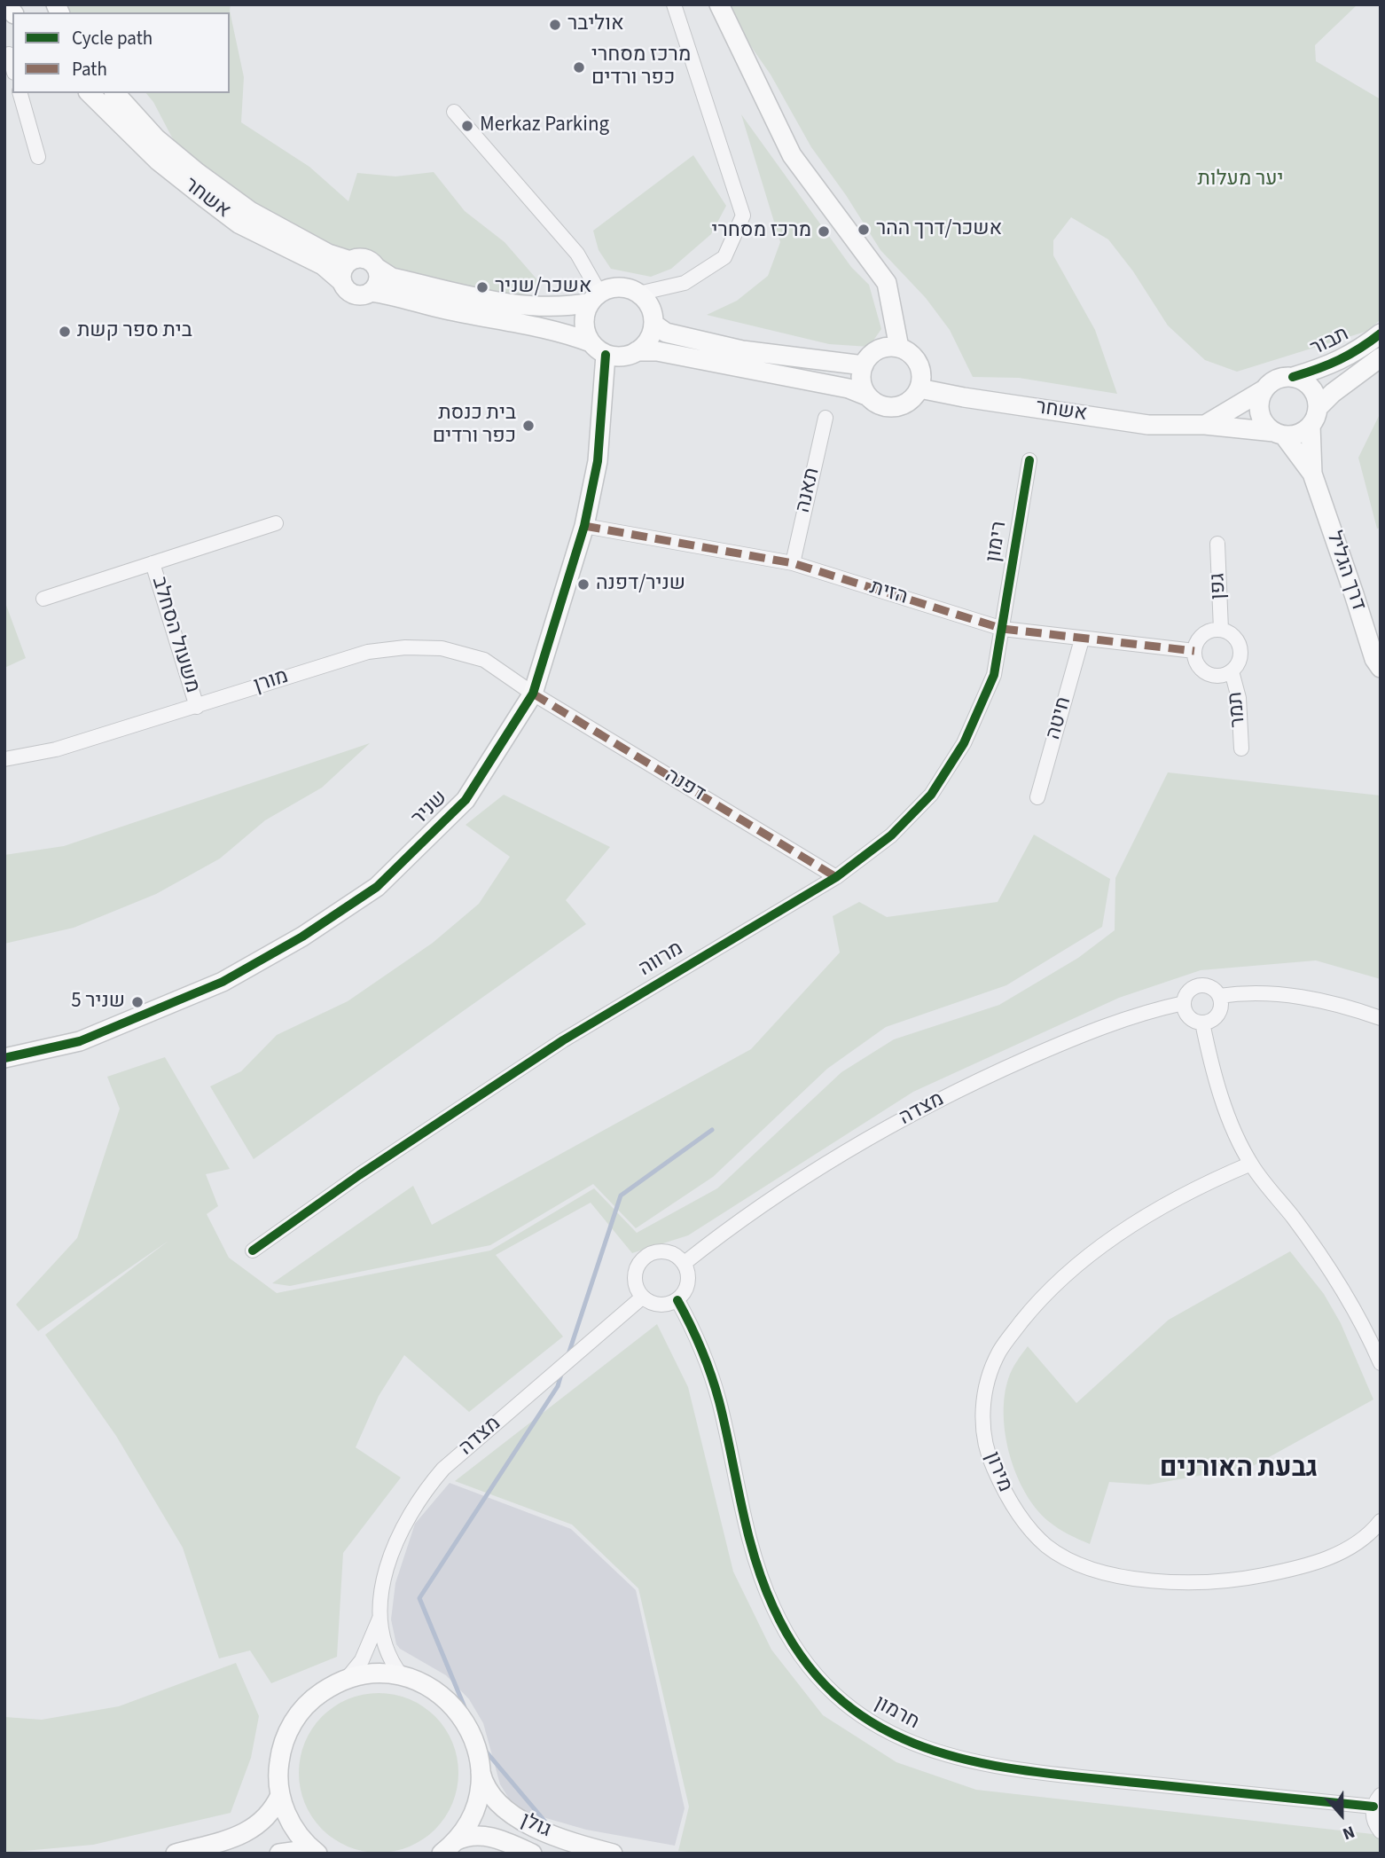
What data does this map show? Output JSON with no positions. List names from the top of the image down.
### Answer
{
  "streets": {
    "street": [
      "אשחר",
      "תבור",
      "תאנה",
      "רימון",
      "דרך הגליל",
      "גפן",
      "הזית",
      "משעול הסחלב",
      "מורן",
      "תמר",
      "חיטה",
      "דפנה",
      "שניר",
      "מרווה",
      "מצדה",
      "מירון",
      "חרמון",
      "גולן"
    ]
  },
  "crossings": [
    ["אשחר", "תבור"],
    ["אשחר", "דרך הגליל"],
    ["תבור", "דרך הגליל"],
    ["תאנה", "הזית"],
    ["רימון", "הזית"],
    ["רימון", "מרווה"],
    ["גפן", "הזית"],
    ["גפן", "תמר"],
    ["הזית", "תמר"],
    ["הזית", "חיטה"],
    ["הזית", "שניר"],
    ["הזית", "מרווה"],
    ["משעול הסחלב", "מורן"],
    ["מורן", "דפנה"],
    ["מורן", "שניר"],
    ["דפנה", "שניר"],
    ["דפנה", "מרווה"],
    ["מצדה", "חרמון"]
  ],
  "districts": ["גבעת האורנים"],
  "parks": ["יער מעלות"],
  "places": [
    "אוליבר",
    "מרכז מסחרי כפר ורדים",
    "Merkaz Parking",
    "אשכר/דרך ההר",
    "מרכז מסחרי",
    "אשכר/שניר",
    "בית ספר קשת",
    "בית כנסת כפר ורדים",
    "שניר/דפנה",
    "שניר 5"
  ],
  "legend": ["Cycle path", "Path"],
  "north": "bottom"
}
